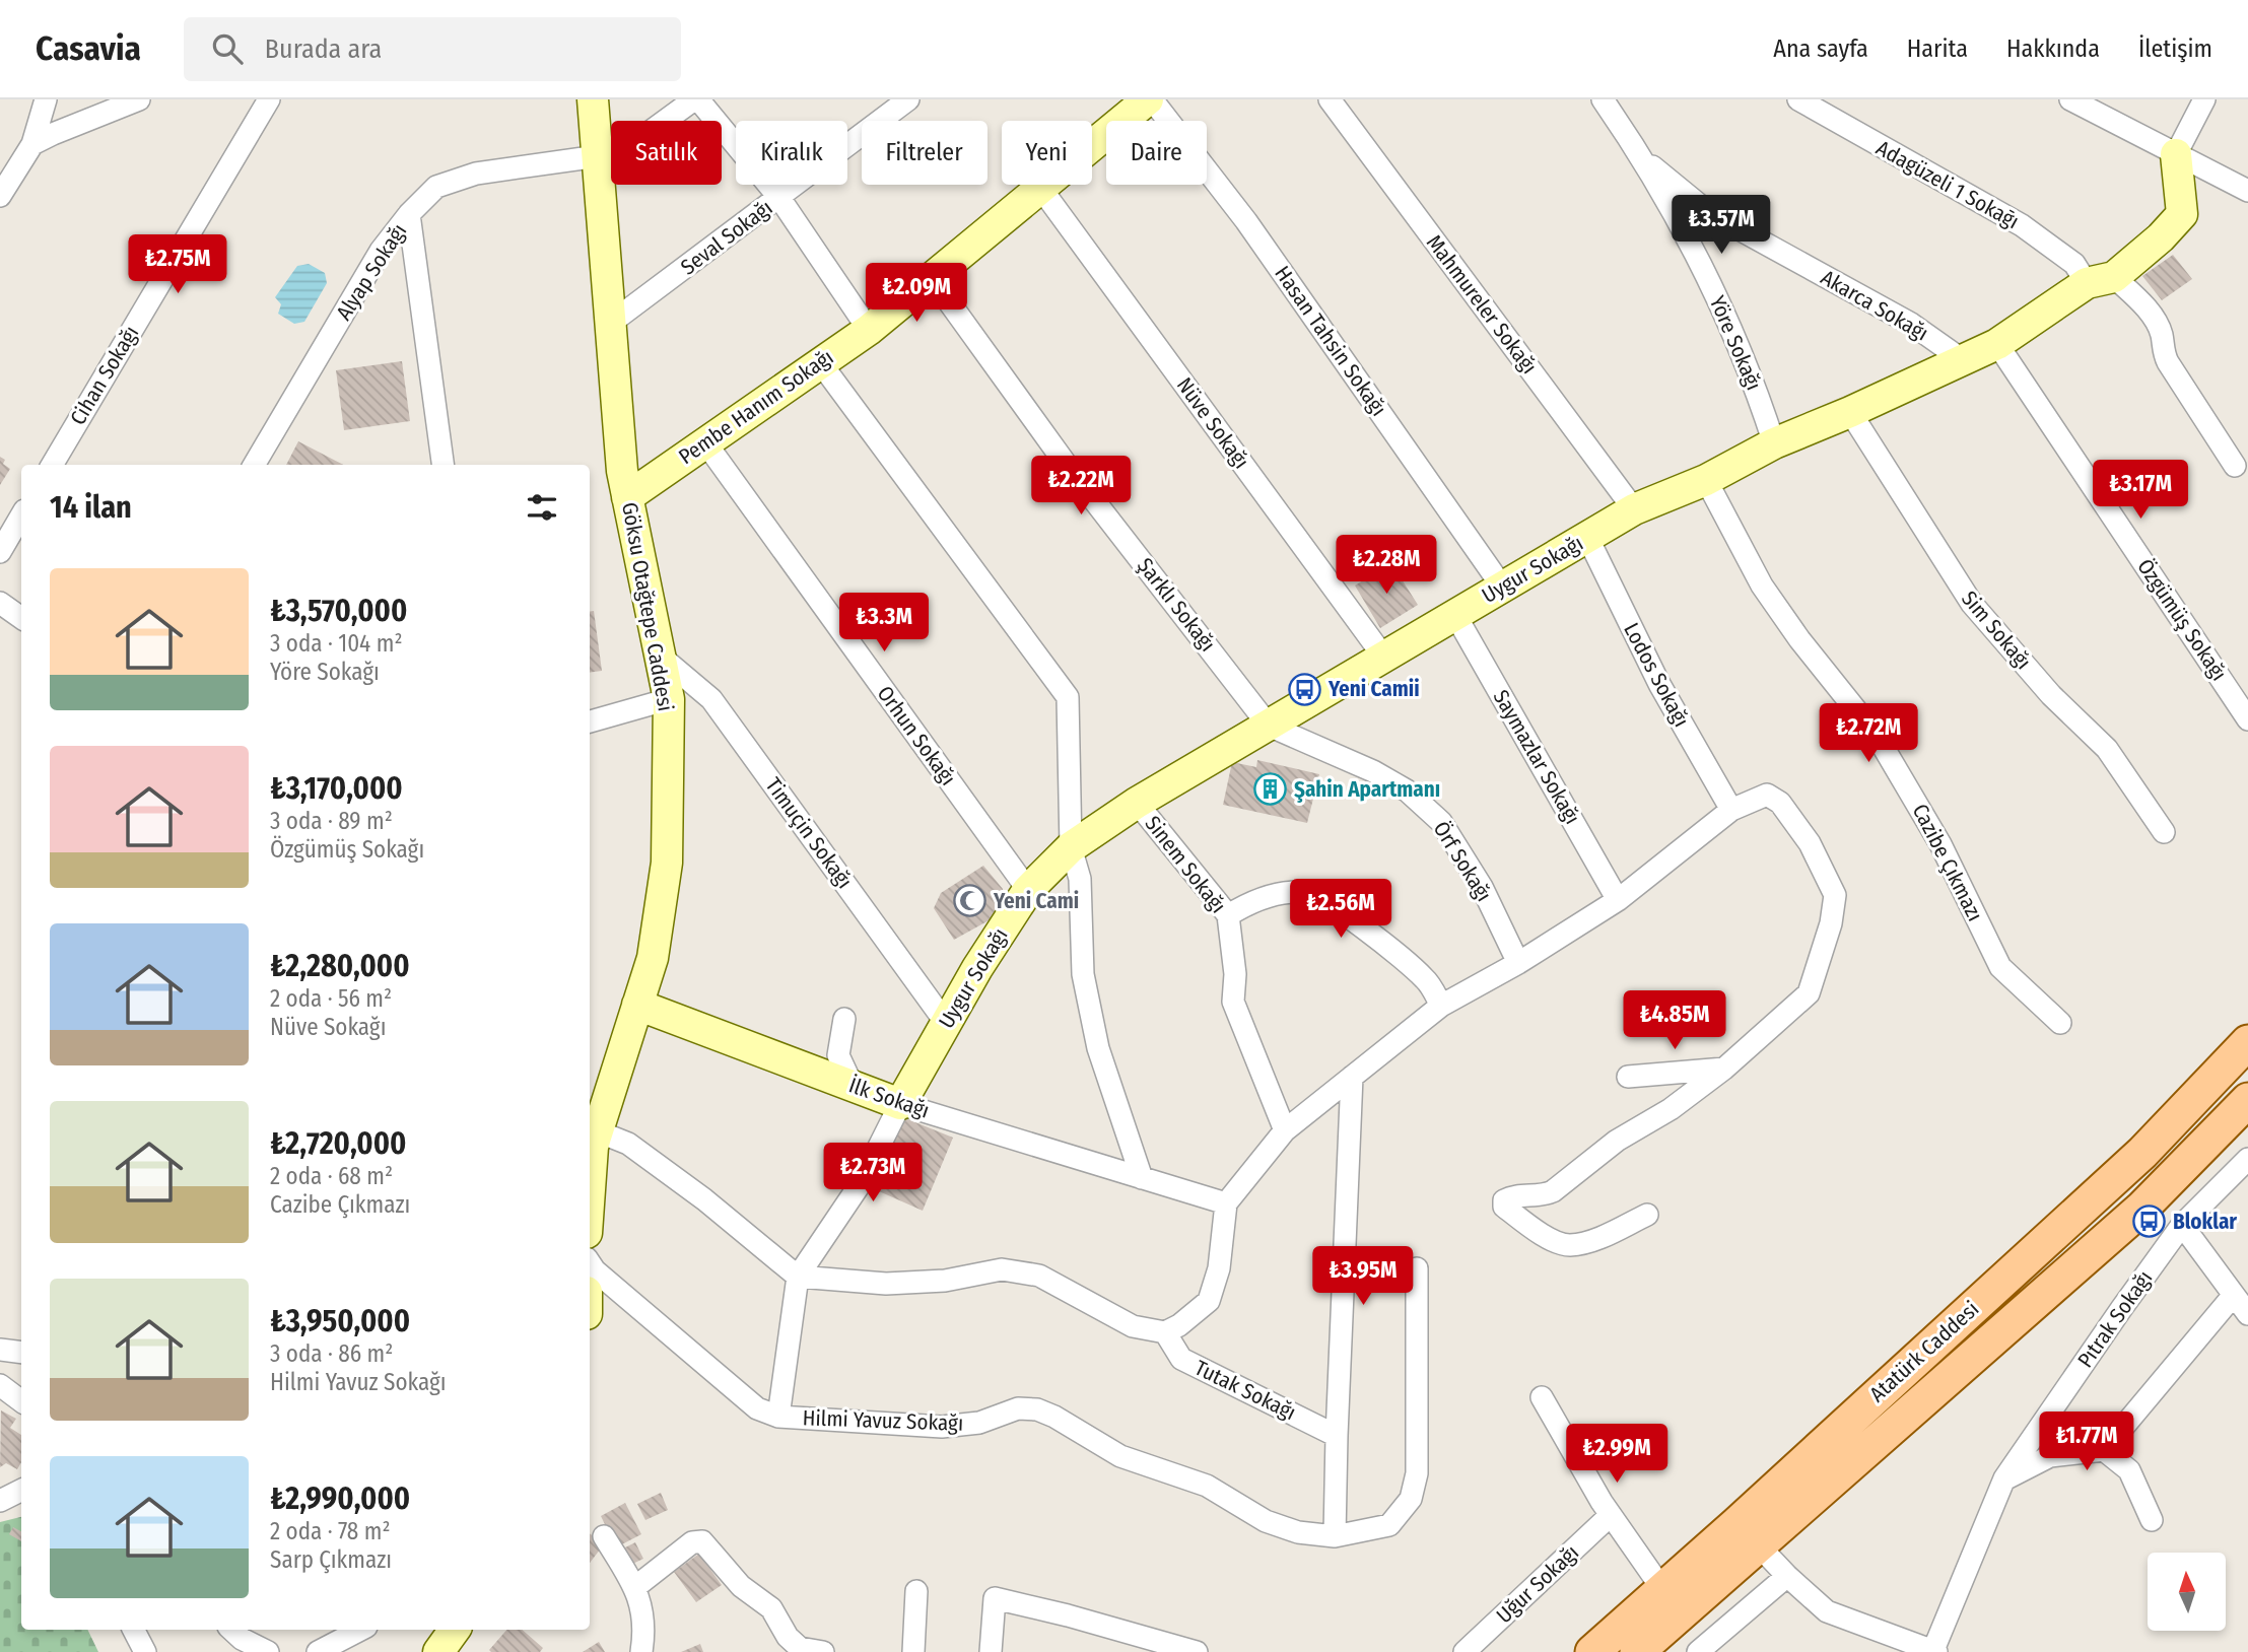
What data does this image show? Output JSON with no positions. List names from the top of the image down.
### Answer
{
  "streets": {
    "main road": ["Atatürk Caddesi"],
    "street": [
      "Adagüzeli 1 Sokaḡı",
      "Seval Sokağı",
      "Alyap Sokağı",
      "Mahmureler Sokağı",
      "Akarca Sokağı",
      "Hasan Tahsin Sokağı",
      "Yöre Sokağı",
      "Cihan Sokağı",
      "Pembe Hanım Sokağı",
      "Nüve Sokağı",
      "Uygur Sokağı",
      "Şarklı Sokağı",
      "Göksu Otağtepe Caddesi",
      "Özgümüş Sokağı",
      "Sim Sokağı",
      "Lodos Sokağı",
      "Orhun Sokağı",
      "Saymazlar Sokağı",
      "Timuçin Sokağı",
      "Örf Sokağı",
      "Cazibe Çıkmazı",
      "Sinem Sokağı",
      "İlk Sokağı",
      "Pıtrak Sokağı",
      "Tutak Sokağı",
      "Hilmi Yavuz Sokağı",
      "Uğur Sokağı"
    ]
  },
  "crossings": [
    ["Adagüzeli 1 Sokaḡı", "Uygur Sokağı"],
    ["Seval Sokağı", "Göksu Otağtepe Caddesi"],
    ["Alyap Sokağı", "Göksu Otağtepe Caddesi"],
    ["Mahmureler Sokağı", "Uygur Sokağı"],
    ["Akarca Sokağı", "Yöre Sokağı"],
    ["Akarca Sokağı", "Uygur Sokağı"],
    ["Hasan Tahsin Sokağı", "Pembe Hanım Sokağı"],
    ["Hasan Tahsin Sokağı", "Uygur Sokağı"],
    ["Yöre Sokağı", "Uygur Sokağı"],
    ["Pembe Hanım Sokağı", "Nüve Sokağı"],
    ["Pembe Hanım Sokağı", "Şarklı Sokağı"],
    ["Pembe Hanım Sokağı", "Göksu Otağtepe Caddesi"],
    ["Pembe Hanım Sokağı", "Orhun Sokağı"],
    ["Nüve Sokağı", "Uygur Sokağı"],
    ["Uygur Sokağı", "Şarklı Sokağı"],
    ["Uygur Sokağı", "Özgümüş Sokağı"],
    ["Uygur Sokağı", "Sim Sokağı"],
    ["Uygur Sokağı", "Lodos Sokağı"],
    ["Uygur Sokağı", "Orhun Sokağı"],
    ["Uygur Sokağı", "Saymazlar Sokağı"],
    ["Uygur Sokağı", "Timuçin Sokağı"],
    ["Uygur Sokağı", "Örf Sokağı"],
    ["Uygur Sokağı", "Cazibe Çıkmazı"],
    ["Uygur Sokağı", "Sinem Sokağı"],
    ["Uygur Sokağı", "İlk Sokağı"],
    ["Şarklı Sokağı", "Örf Sokağı"],
    ["Göksu Otağtepe Caddesi", "Timuçin Sokağı"],
    ["Göksu Otağtepe Caddesi", "İlk Sokağı"]
  ],
  "places": {
    "bus stop": ["Yeni Camii", "Bloklar"],
    "building": ["Şahin Apartmanı"],
    "mosque": ["Yeni Cami"]
  },
  "north": "top",
  "page": {
    "header": "Casavia",
    "search": "Burada ara",
    "nav": [
      "Ana sayfa",
      "Harita",
      "Hakkında",
      "İletişim"
    ],
    "chip": [
      "Satılık",
      "Kiralık",
      "Filtreler",
      "Yeni",
      "Daire"
    ],
    "price": [
      "₺3.57M",
      "₺2.75M",
      "₺2.09M",
      "₺2.22M",
      "₺3.17M",
      "₺2.28M",
      "₺3.3M",
      "₺2.72M",
      "₺2.56M",
      "₺4.85M",
      "₺2.73M",
      "₺3.95M",
      "₺1.77M",
      "₺2.99M"
    ],
    "heading": "14 ilan",
    "list": [
      {
        "name": "₺3,570,000",
        "note": "3 oda · 104 m² · Yöre Sokağı"
      },
      {
        "name": "₺3,170,000",
        "note": "3 oda · 89 m² · Özgümüş Sokağı"
      },
      {
        "name": "₺2,280,000",
        "note": "2 oda · 56 m² · Nüve Sokağı"
      },
      {
        "name": "₺2,720,000",
        "note": "2 oda · 68 m² · Cazibe Çıkmazı"
      },
      {
        "name": "₺3,950,000",
        "note": "3 oda · 86 m² · Hilmi Yavuz Sokağı"
      },
      {
        "name": "₺2,990,000",
        "note": "2 oda · 78 m² · Sarp Çıkmazı"
      }
    ]
  }
}
